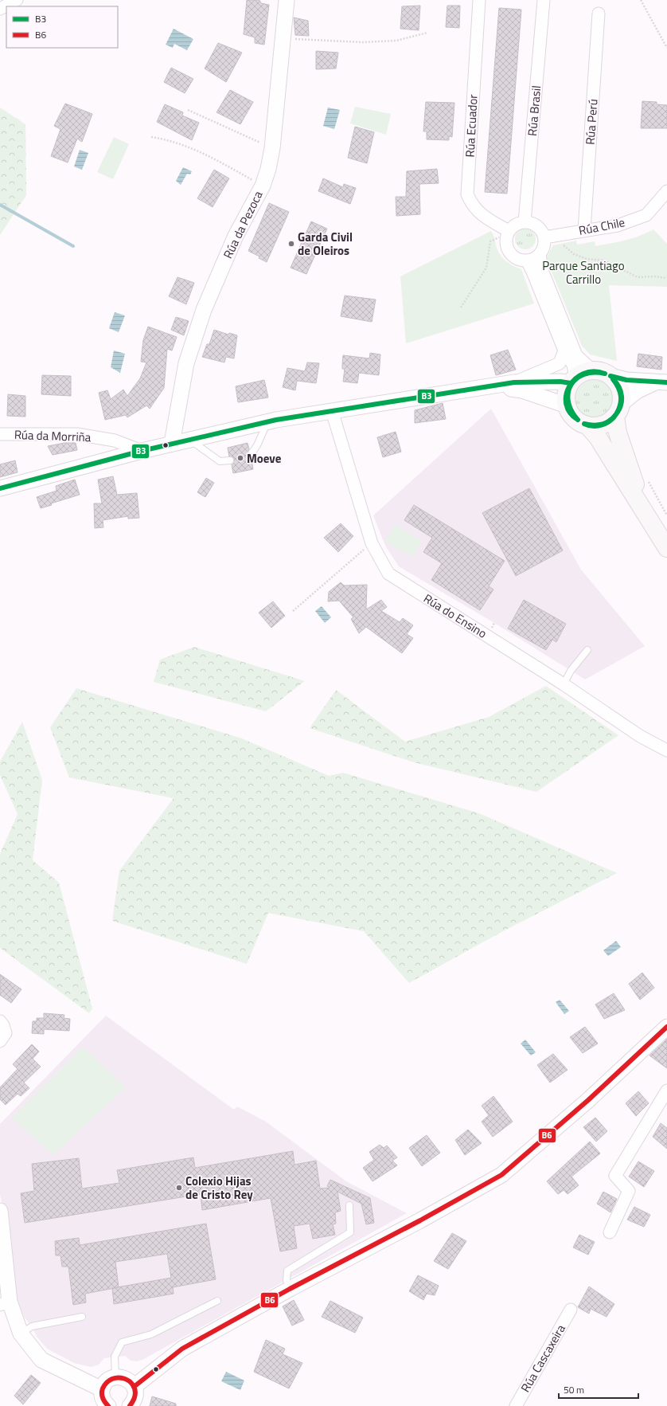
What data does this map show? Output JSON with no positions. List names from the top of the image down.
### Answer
{
  "streets": {
    "street": [
      "Rúa Brasil",
      "Rúa Perú",
      "Rúa Ecuador",
      "Rúa da Pezoca",
      "Rúa Chile",
      "Rúa da Morriña",
      "Rúa do Ensino",
      "Rúa Cascaxeira"
    ]
  },
  "crossings": [
    ["Rúa Brasil", "Rúa Ecuador"],
    ["Rúa Brasil", "Rúa Chile"],
    ["Rúa Perú", "Rúa Chile"],
    ["Rúa Ecuador", "Rúa Chile"]
  ],
  "parks": ["Parque Santiago Carrillo"],
  "places": ["Garda Civil de Oleiros", "Moeve", "Colexio Hijas de Cristo Rey"],
  "lines": ["transit line B3", "transit line B6"],
  "legend": ["B3", "B6"],
  "scale_bar": "50 m"
}
